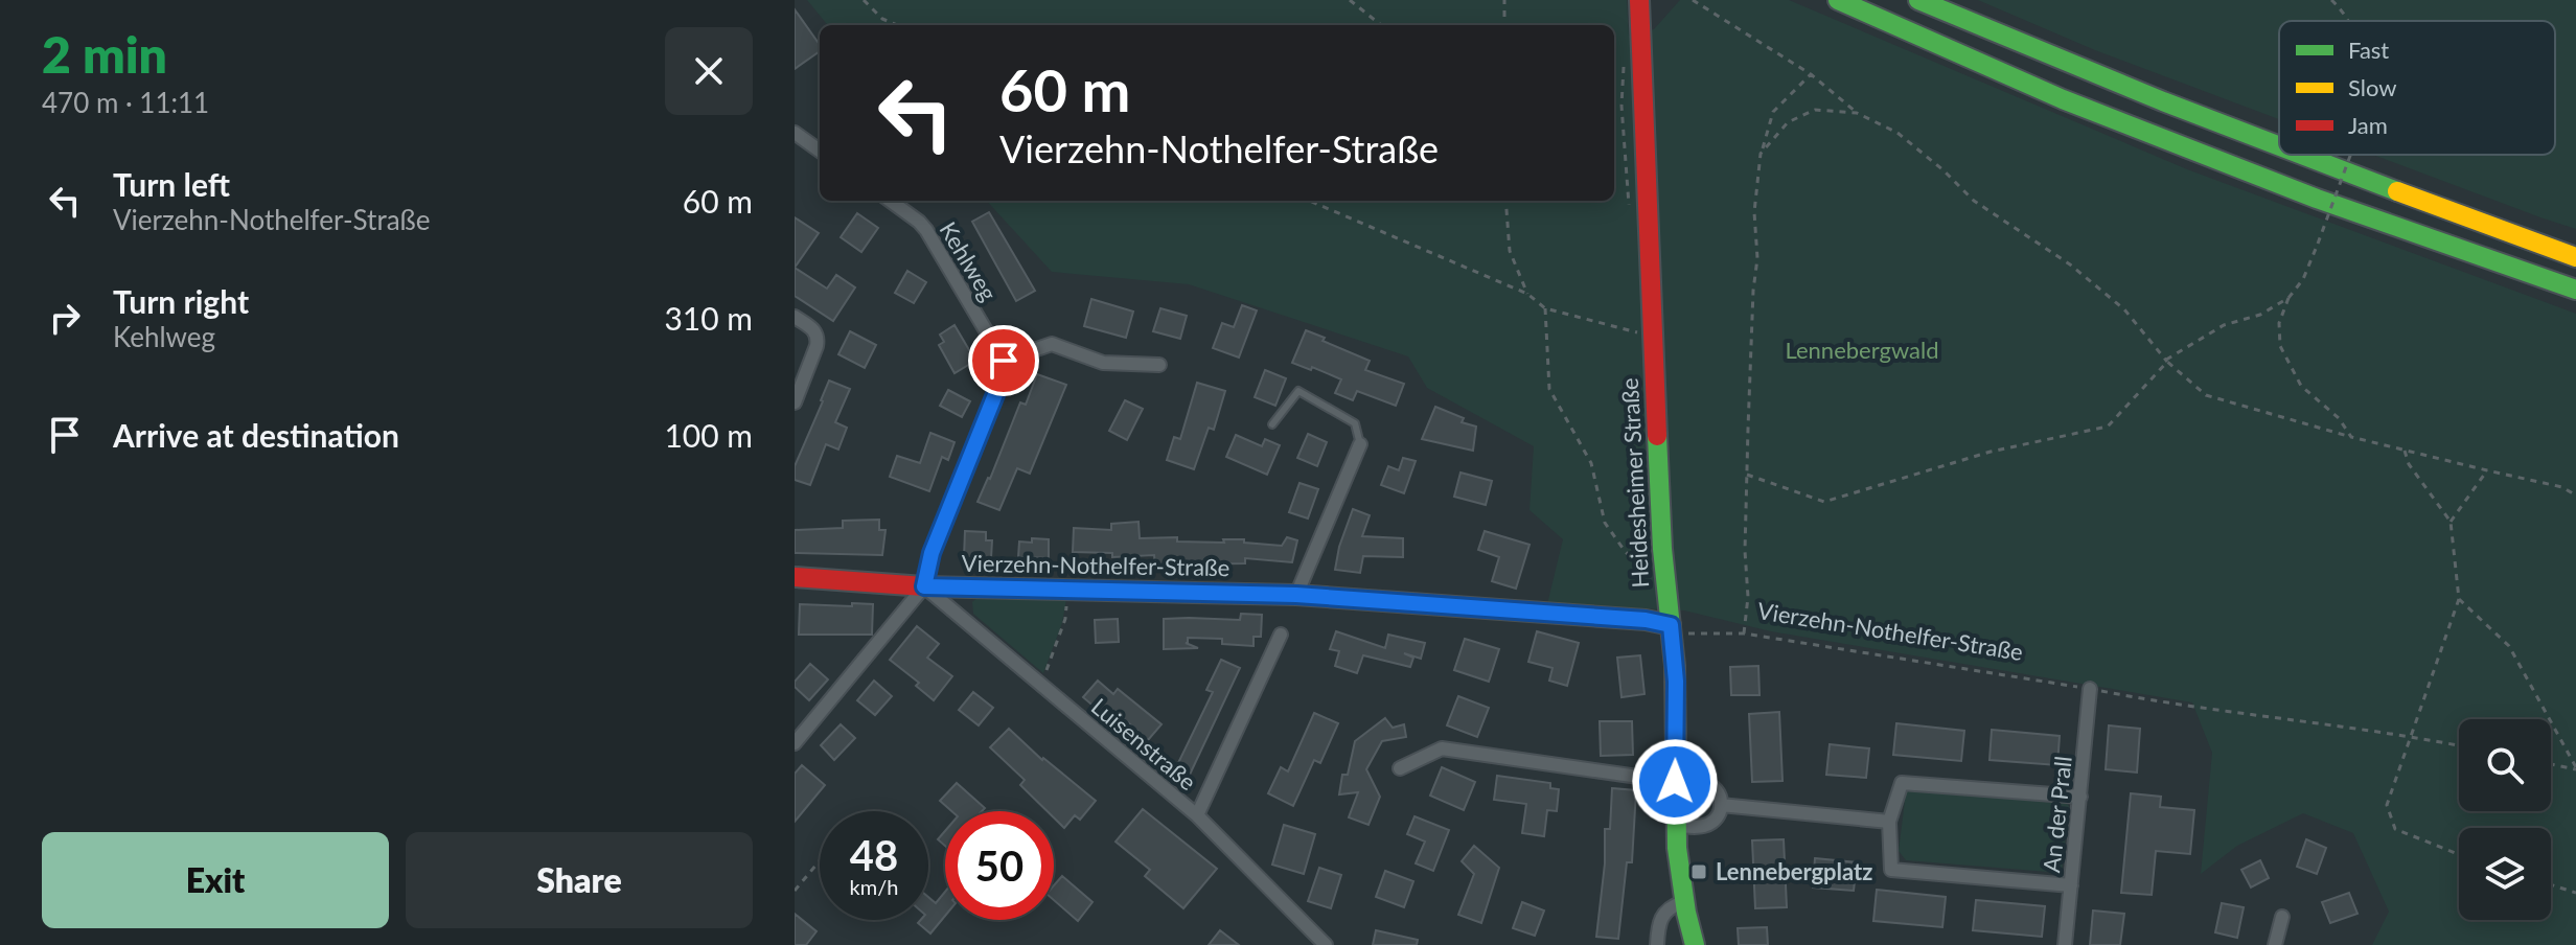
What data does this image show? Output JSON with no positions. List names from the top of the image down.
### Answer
{
  "streets": {
    "main road": ["Heidesheimer Straße", "Vierzehn-Nothelfer-Straße"],
    "street": ["Kehlweg", "Luisenstraße", "An der Prall"]
  },
  "crossings": [
    ["Heidesheimer Straße", "Vierzehn-Nothelfer-Straße"],
    ["Vierzehn-Nothelfer-Straße", "Luisenstraße"],
    ["Vierzehn-Nothelfer-Straße", "An der Prall"]
  ],
  "parks": ["Lennebergwald"],
  "places": {
    "transit": ["Lennebergplatz"]
  },
  "legend": ["Fast", "Slow", "Jam"],
  "page": {
    "heading": ["2 min", "470 m · 11:11"],
    "turn": ["60 m", "Vierzehn-Nothelfer-Straße"],
    "list": [
      {
        "name": "Turn left",
        "note": "Vierzehn-Nothelfer-Straße",
        "value": "60 m"
      },
      {
        "name": "Turn right",
        "note": "Kehlweg",
        "value": "310 m"
      },
      {
        "name": "Arrive at destination",
        "value": "100 m"
      }
    ],
    "speed": "48 km/h",
    "limit": "50",
    "buttons": ["Exit", "Share"]
  }
}
